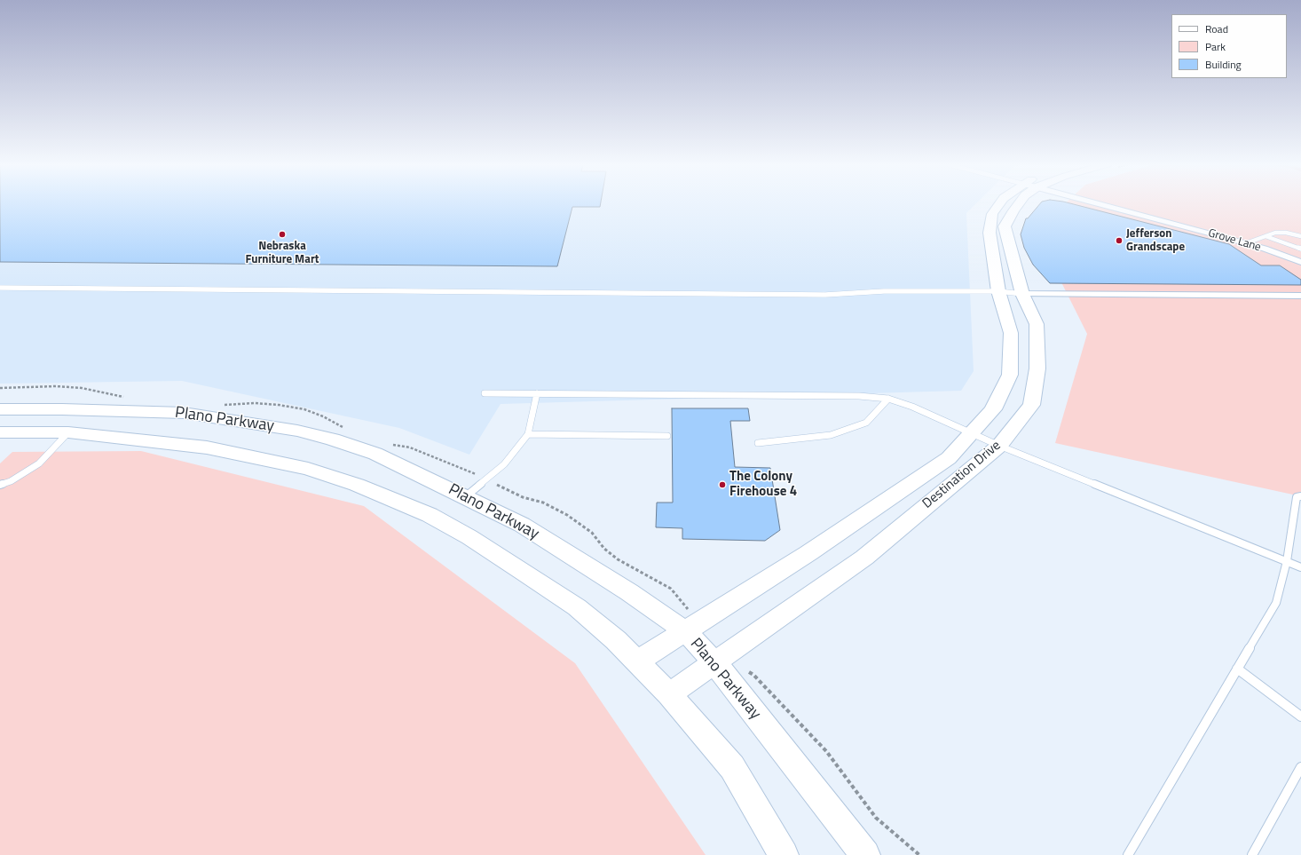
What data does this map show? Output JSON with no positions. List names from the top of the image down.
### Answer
{
  "streets": {
    "street": ["Grove Lane", "Plano Parkway", "Destination Drive"]
  },
  "crossings": [
    ["Plano Parkway", "Destination Drive"]
  ],
  "places": ["Nebraska Furniture Mart", "Jefferson Grandscape", "The Colony Firehouse 4"],
  "legend": ["Road", "Park", "Building"]
}
